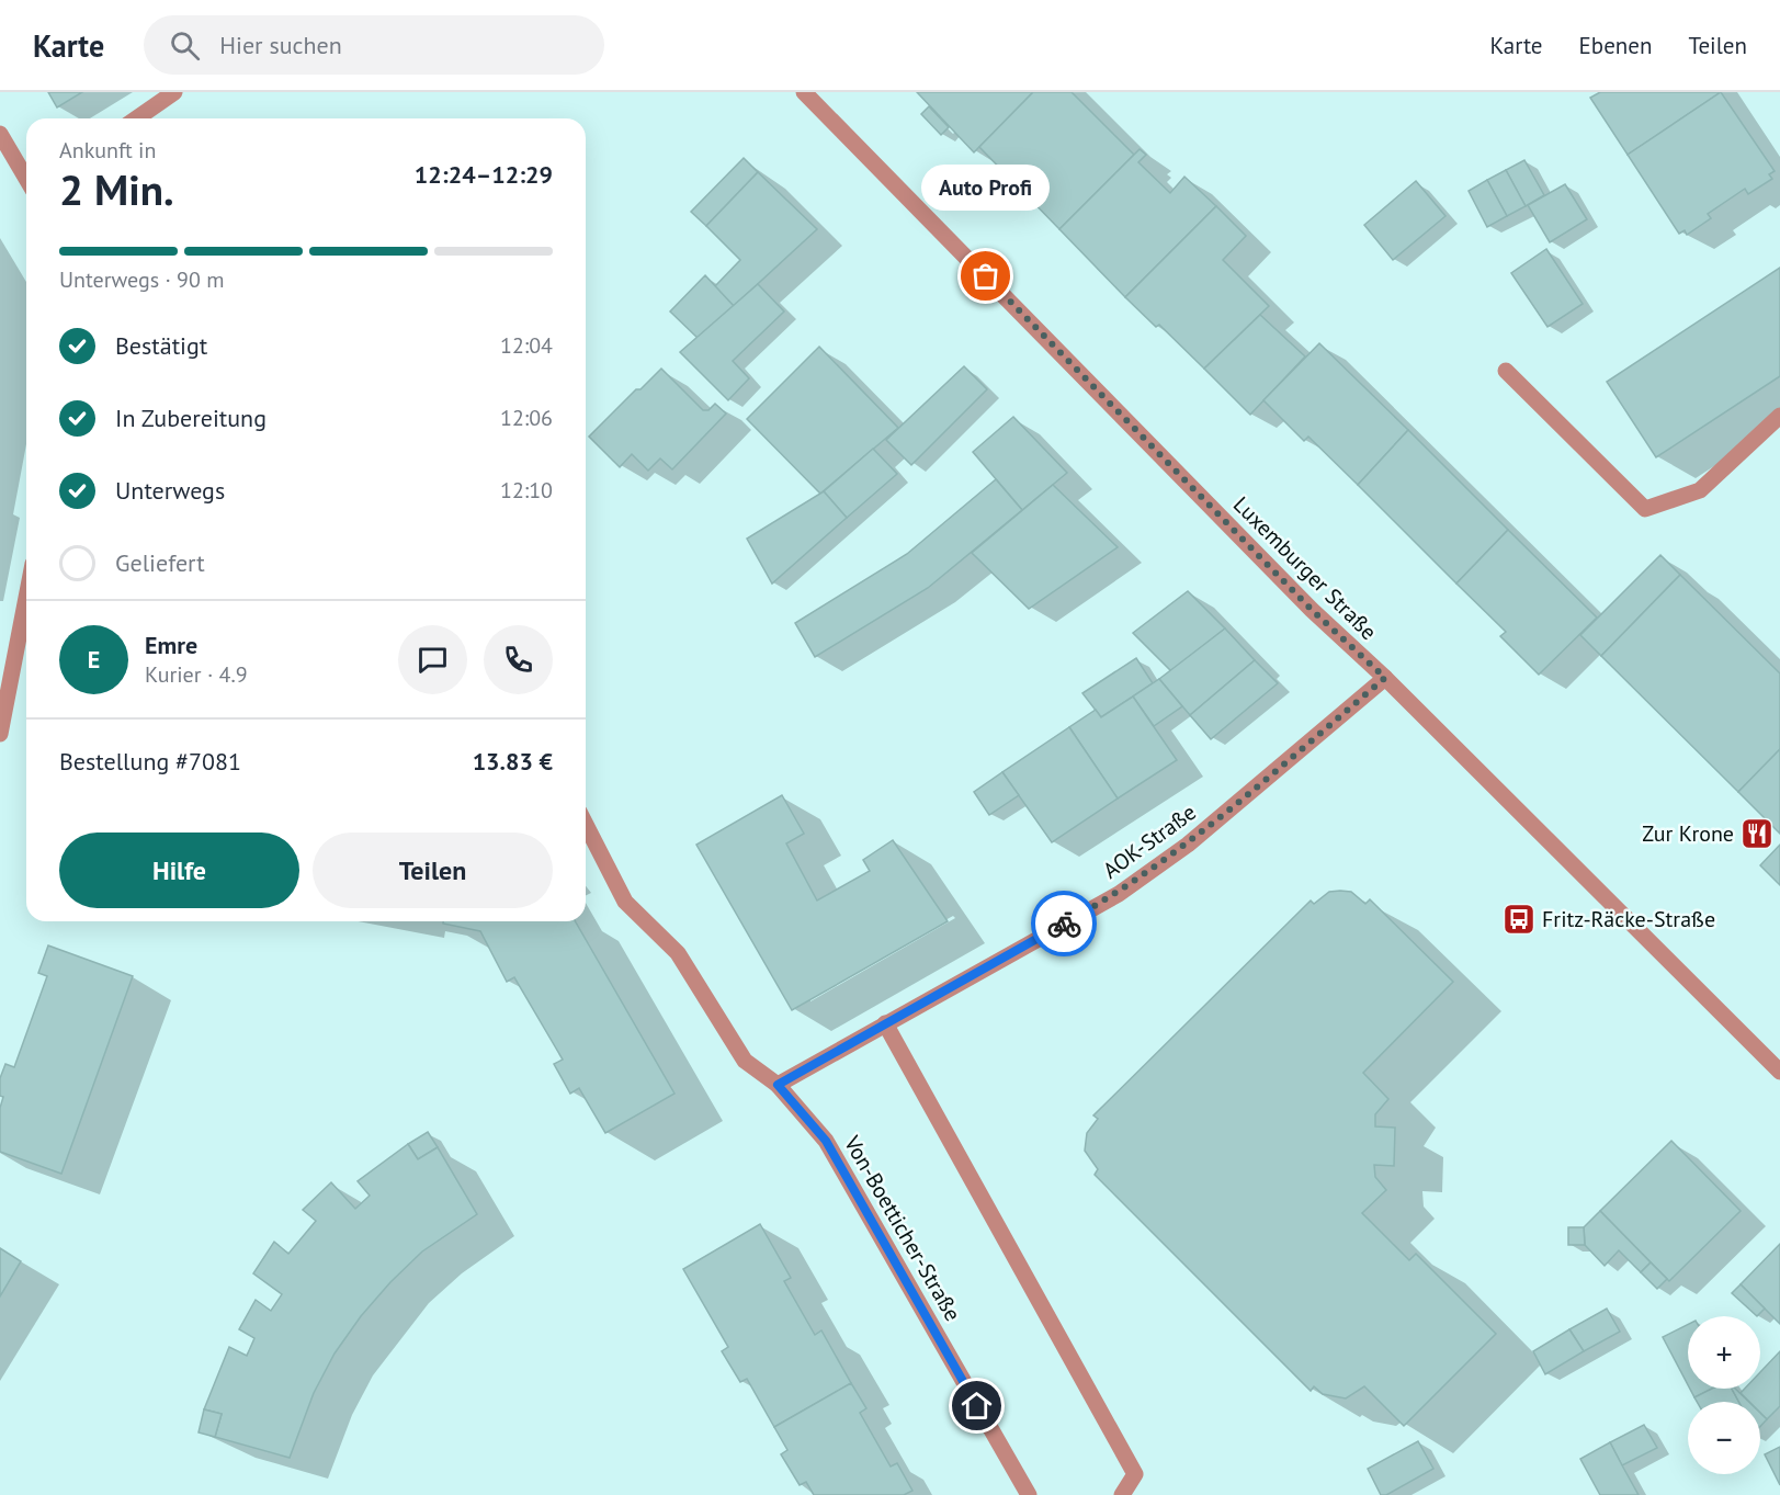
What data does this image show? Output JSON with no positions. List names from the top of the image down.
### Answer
{
  "streets": {
    "street": ["Luxemburger Straße", "AOK-Straße", "Von-Boetticher-Straße"]
  },
  "crossings": [
    ["Luxemburger Straße", "AOK-Straße"],
    ["AOK-Straße", "Von-Boetticher-Straße"]
  ],
  "places": {
    "other": ["Auto Profi"],
    "restaurant": ["Zur Krone"],
    "bus stop": ["Fritz-Räcke-Straße"]
  },
  "page": {
    "header": "Karte",
    "search": "Hier suchen",
    "nav": ["Karte", "Ebenen", "Teilen"],
    "heading": ["2 Min.", "Ankunft in", "12:24–12:29"],
    "panel": [
      "Emre",
      "Kurier · 4.9",
      "Bestellung #7081",
      "13.83 €"
    ],
    "bubble": "Auto Profi",
    "bar": "Unterwegs · 90 m",
    "list": [
      ["Bestätigt", "12:04"],
      ["In Zubereitung", "12:06"],
      ["Unterwegs", "12:10"],
      "Geliefert"
    ],
    "round": "E",
    "buttons": ["Hilfe", "Teilen"],
    "map_buttons": ["+", "−"]
  }
}
